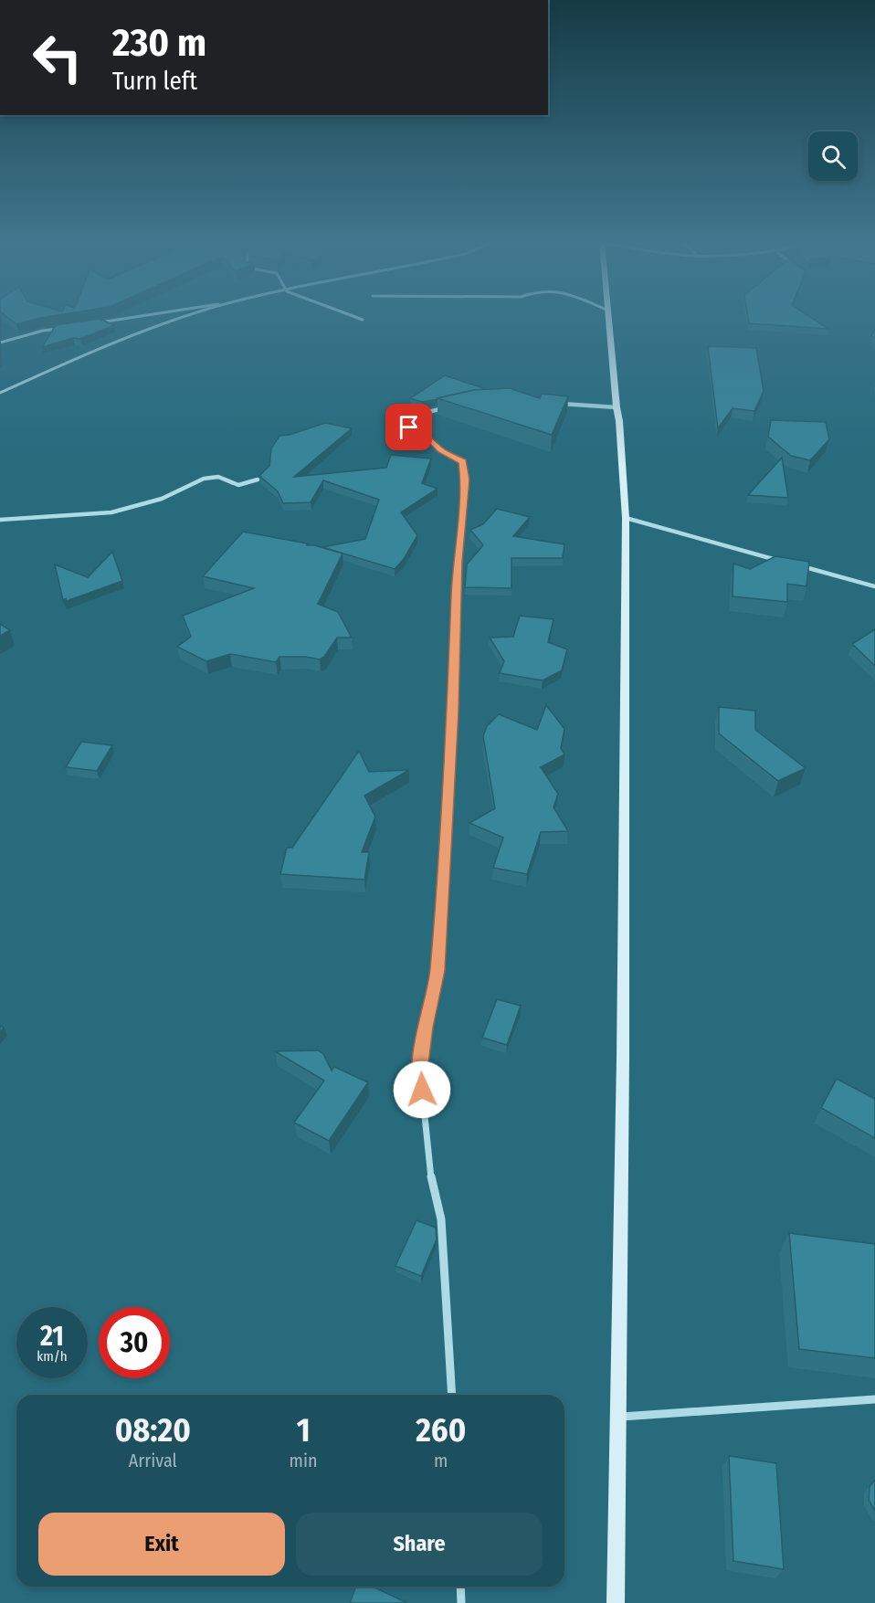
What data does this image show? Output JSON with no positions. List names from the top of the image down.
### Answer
{
  "page": {
    "turn": ["230 m", "Turn left"],
    "speed": "21 km/h",
    "limit": "30",
    "eta": [
      "08:20",
      "Arrival",
      "1",
      "min",
      "260",
      "m"
    ],
    "buttons": ["Exit", "Share"]
  }
}
